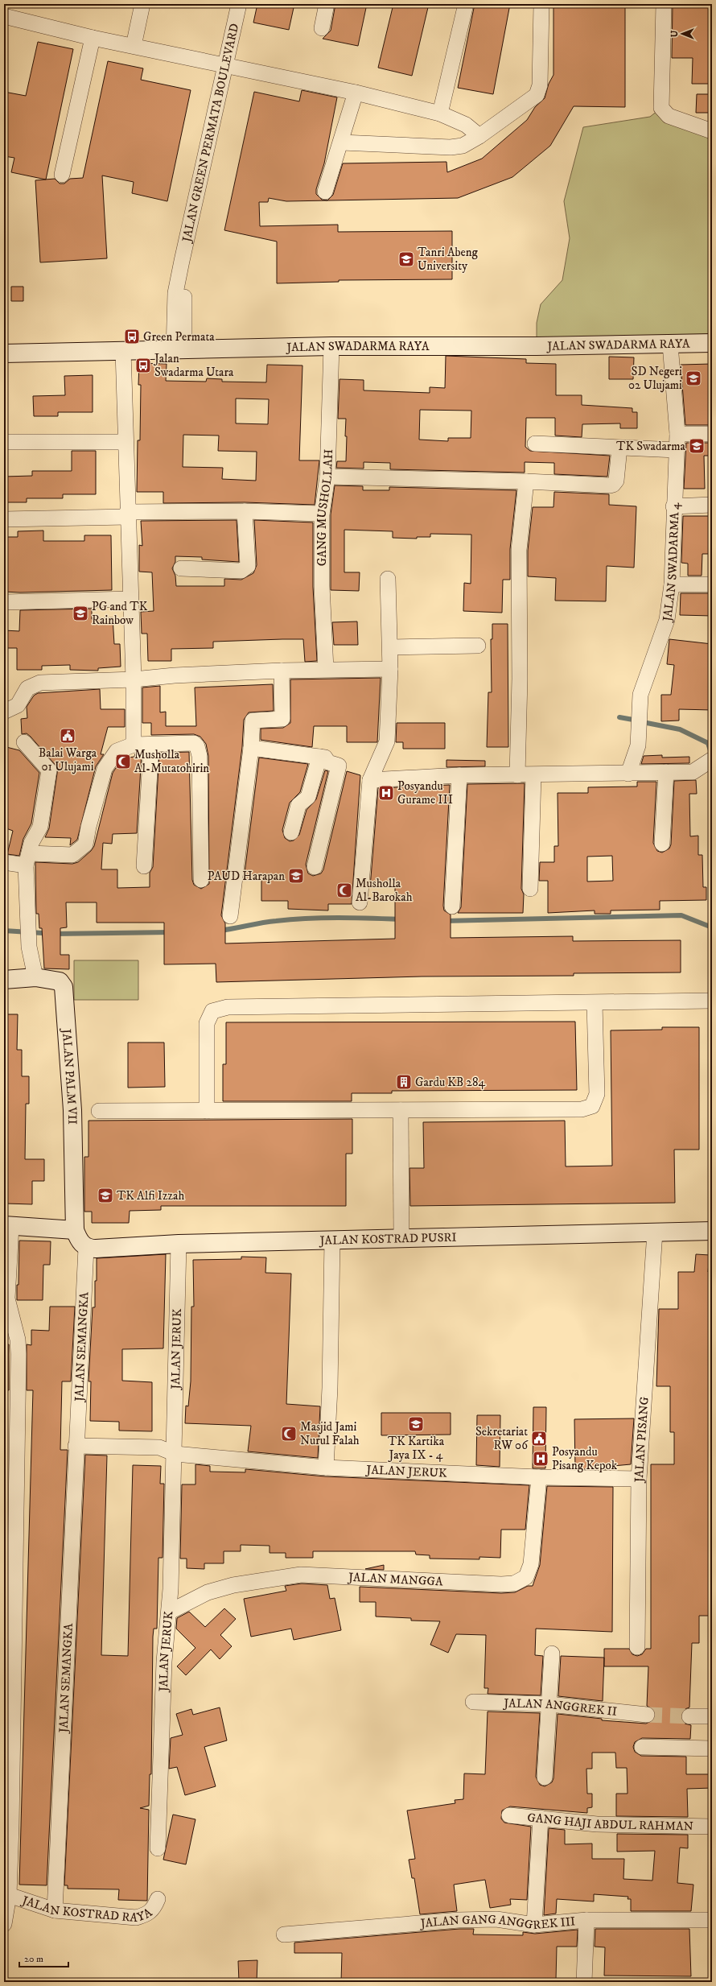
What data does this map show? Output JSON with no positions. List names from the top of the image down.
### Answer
{
  "streets": {
    "street": [
      "JALAN GREEN PERMATA BOULEVARD",
      "JALAN SWADARMA RAYA",
      "GANG MUSHOLLAH",
      "JALAN SWADARMA 4",
      "JALAN PALM VII",
      "JALAN KOSTRAD PUSRI",
      "JALAN SEMANGKA",
      "JALAN JERUK",
      "JALAN PISANG",
      "JALAN MANGGA",
      "JALAN ANGGREK II",
      "GANG HAJI ABDUL RAHMAN",
      "JALAN KOSTRAD RAYA",
      "JALAN GANG ANGGREK III"
    ]
  },
  "crossings": [
    ["JALAN GREEN PERMATA BOULEVARD", "JALAN SWADARMA RAYA"],
    ["JALAN SWADARMA RAYA", "GANG MUSHOLLAH"],
    ["JALAN SWADARMA RAYA", "JALAN SWADARMA 4"],
    ["JALAN KOSTRAD PUSRI", "JALAN SEMANGKA"],
    ["JALAN KOSTRAD PUSRI", "JALAN JERUK"],
    ["JALAN KOSTRAD PUSRI", "JALAN PISANG"],
    ["JALAN SEMANGKA", "JALAN KOSTRAD RAYA"],
    ["JALAN JERUK", "JALAN PISANG"],
    ["JALAN JERUK", "JALAN MANGGA"]
  ],
  "places": {
    "school or university": [
      "Tanri Abeng University",
      "SD Negeri 02 Ulujami",
      "TK Swadarma",
      "PG and TK Rainbow",
      "PAUD Harapan",
      "TK Alfi Izzah",
      "TK Kartika Jaya IX - 4"
    ],
    "bus stop": ["Green Permata", "Jalan Swadarma Utara"],
    "public building": ["Balai Warga 01 Ulujami", "Sekretariat RW 06"],
    "mosque": ["Musholla Al-Mutatohirin", "Musholla Al-Barokah", "Masjid Jami Nurul Falah"],
    "hospital": ["Posyandu Gurame III", "Posyandu Pisang Kepok"],
    "building": ["Gardu KB 284"]
  },
  "scale_bar": "20 m",
  "north": "left"
}
